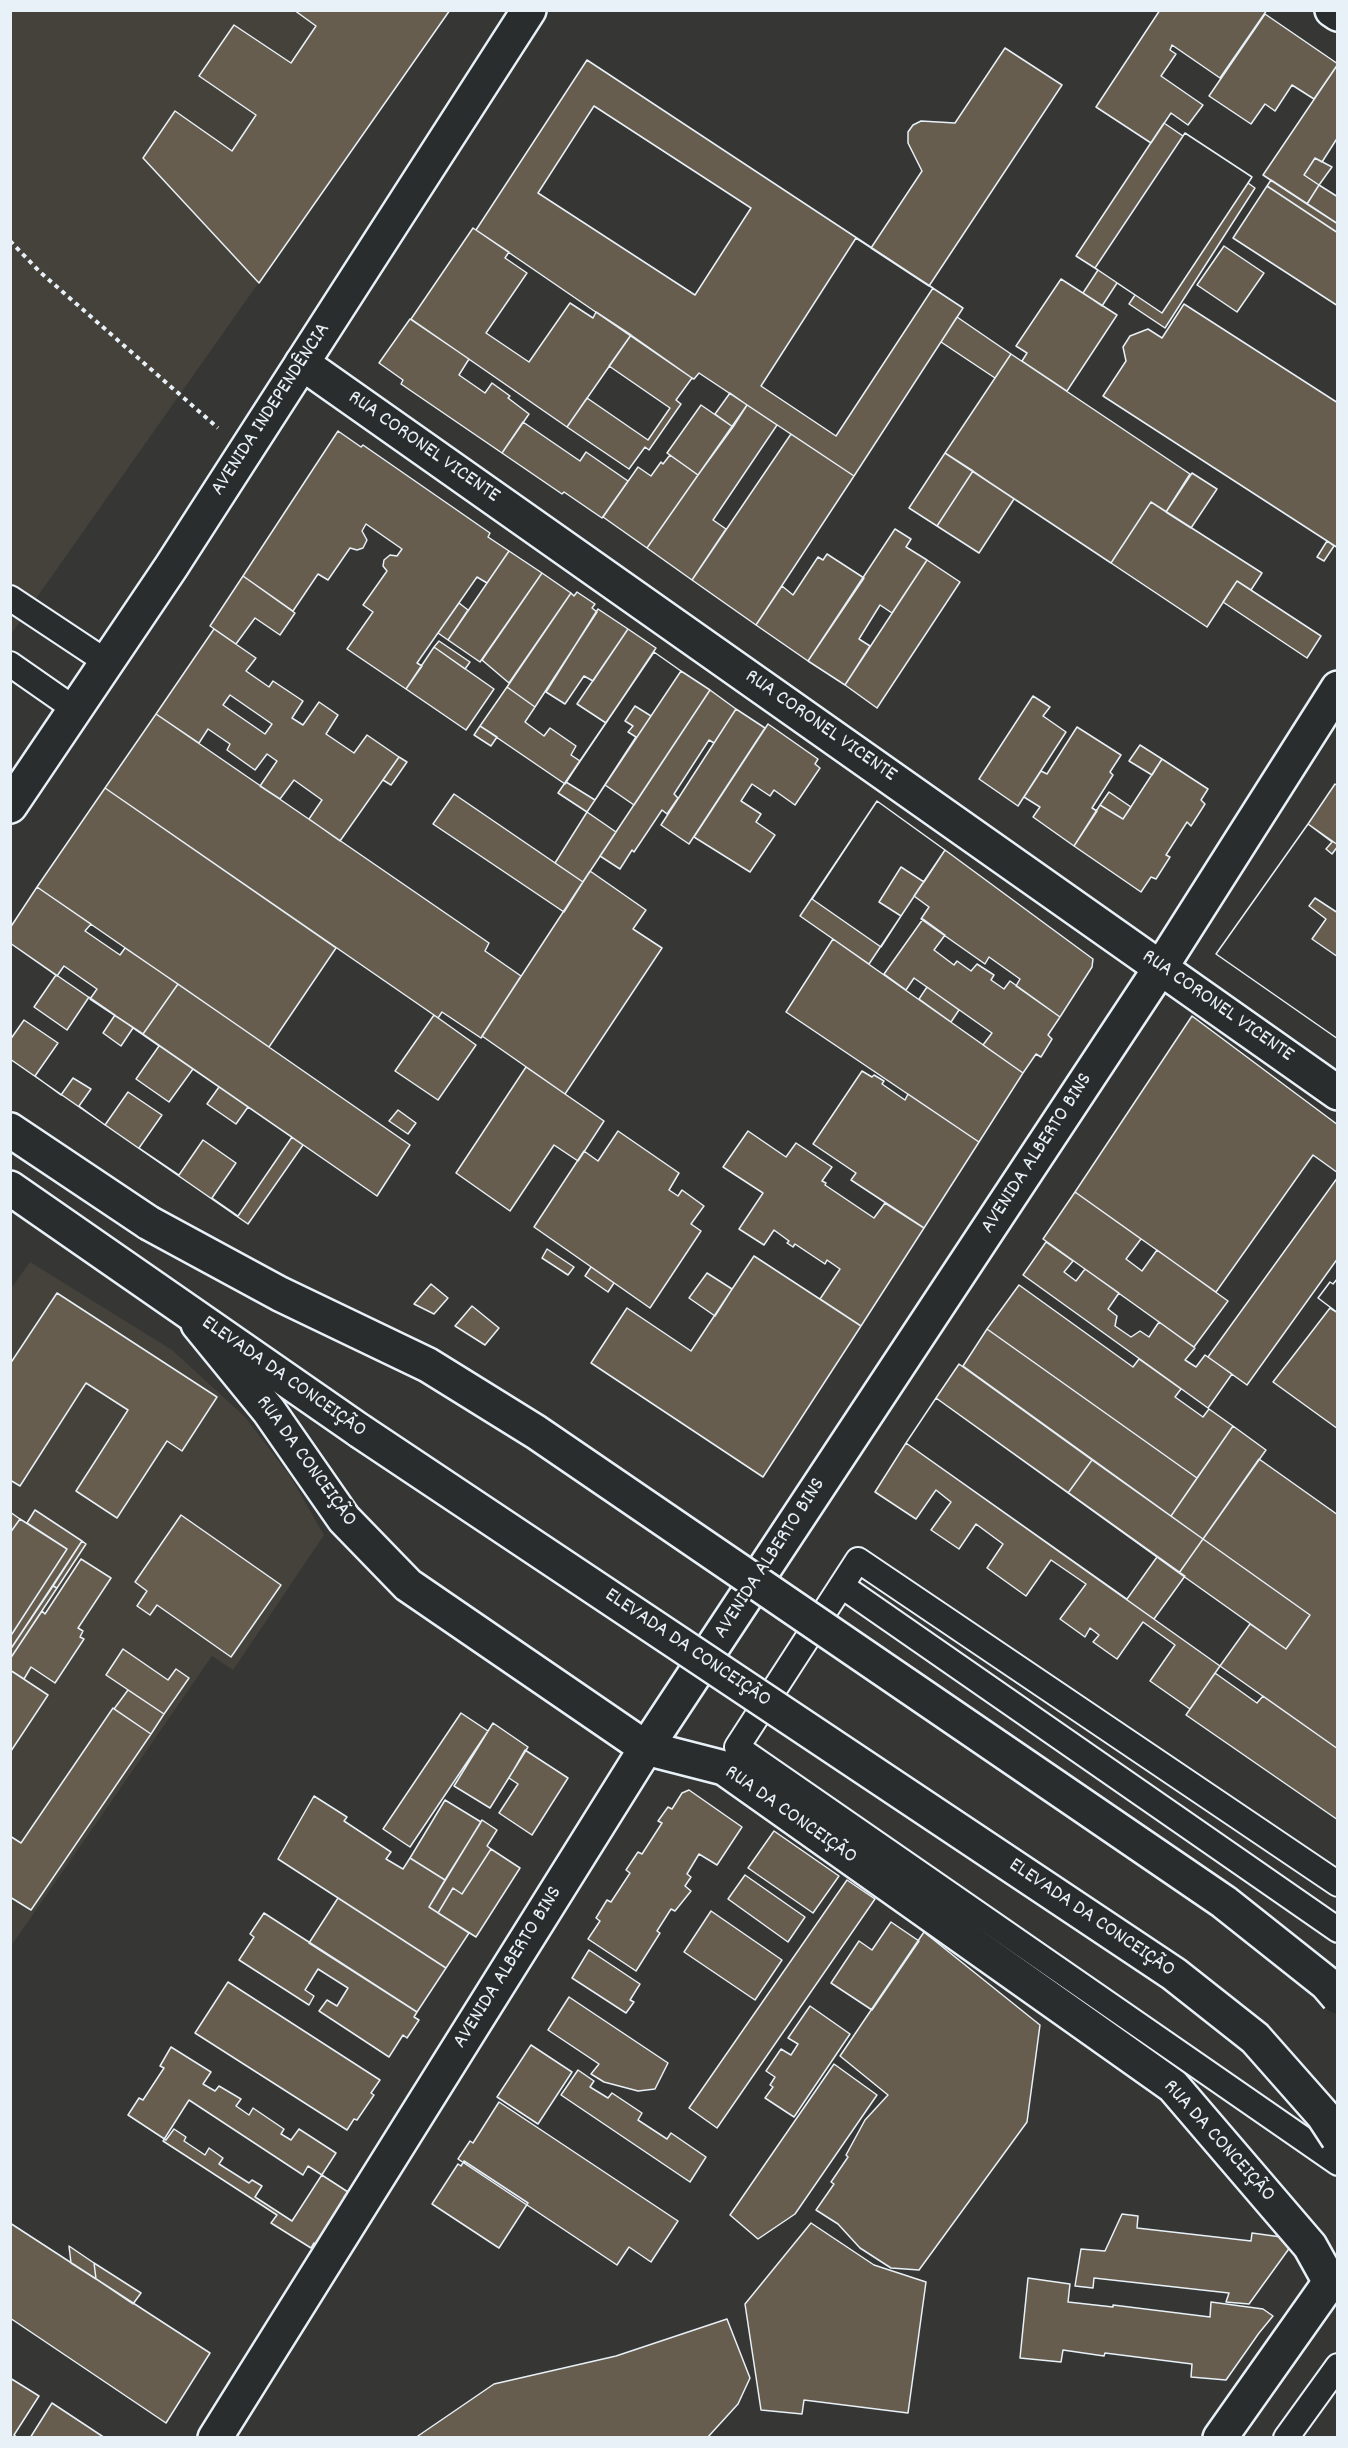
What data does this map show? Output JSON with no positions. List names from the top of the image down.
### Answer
{
  "streets": {
    "main road": [
      "AVENIDA INDEPENDÊNCIA",
      "RUA CORONEL VICENTE",
      "AVENIDA ALBERTO BINS",
      "ELEVADA DA CONCEIÇÃO",
      "RUA DA CONCEIÇÃO"
    ]
  },
  "crossings": [
    ["AVENIDA INDEPENDÊNCIA", "RUA CORONEL VICENTE"],
    ["RUA CORONEL VICENTE", "AVENIDA ALBERTO BINS"],
    ["AVENIDA ALBERTO BINS", "RUA DA CONCEIÇÃO"],
    ["ELEVADA DA CONCEIÇÃO", "RUA DA CONCEIÇÃO"]
  ]
}
